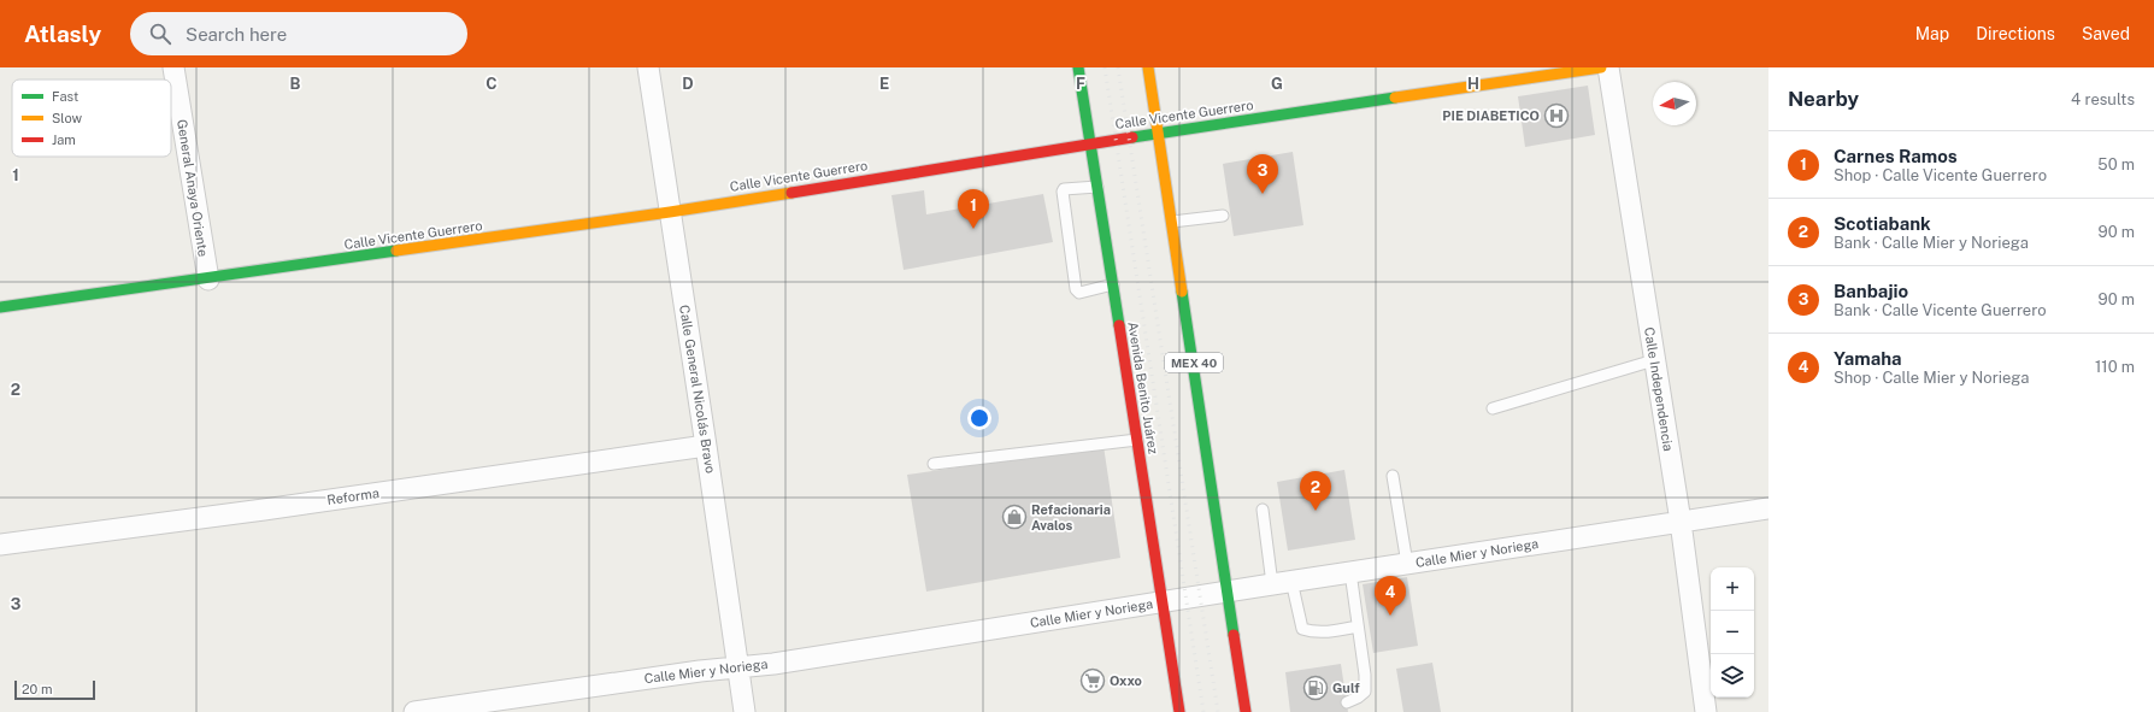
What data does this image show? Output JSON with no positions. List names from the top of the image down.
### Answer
{
  "streets": {
    "street": [
      "Calle Vicente Guerrero",
      "General Anaya Oriente",
      "MEX 40",
      "Avenida Benito Juárez",
      "Calle General Nicolás Bravo",
      "Calle Independencia",
      "Reforma",
      "Calle Mier y Noriega"
    ]
  },
  "crossings": [
    ["Calle Vicente Guerrero", "General Anaya Oriente"],
    ["Calle Vicente Guerrero", "MEX 40"],
    ["Calle Vicente Guerrero", "Avenida Benito Juárez"],
    ["Calle Vicente Guerrero", "Calle General Nicolás Bravo"],
    ["MEX 40", "Calle Mier y Noriega"],
    ["Avenida Benito Juárez", "Calle Mier y Noriega"],
    ["Calle General Nicolás Bravo", "Reforma"],
    ["Calle General Nicolás Bravo", "Calle Mier y Noriega"],
    ["Calle Independencia", "Calle Mier y Noriega"]
  ],
  "places": {
    "hospital": ["PIE DIABETICO"],
    "shop": ["Refacionaria Avalos"],
    "supermarket": ["Oxxo"],
    "fuel station": ["Gulf"]
  },
  "legend": ["Fast", "Slow", "Jam"],
  "scale_bar": "20 m",
  "north": "left",
  "page": {
    "header": "Atlasly",
    "search": "Search here",
    "nav": ["Map", "Directions", "Saved"],
    "heading": ["Nearby", "4 results"],
    "list": [
      {
        "mark": "1",
        "name": "Carnes Ramos",
        "note": "Shop · Calle Vicente Guerrero",
        "value": "50 m"
      },
      {
        "mark": "2",
        "name": "Scotiabank",
        "note": "Bank · Calle Mier y Noriega",
        "value": "90 m"
      },
      {
        "mark": "3",
        "name": "Banbajio",
        "note": "Bank · Calle Vicente Guerrero",
        "value": "90 m"
      },
      {
        "mark": "4",
        "name": "Yamaha",
        "note": "Shop · Calle Mier y Noriega",
        "value": "110 m"
      }
    ],
    "pins": [
      "3",
      "1",
      "2",
      "4"
    ],
    "map_buttons": ["+", "−"],
    "scale": "20 m"
  },
  "grid": {
    "columns": [
      "B",
      "C",
      "D",
      "E",
      "F",
      "G",
      "H"
    ],
    "rows": ["1", "2", "3"]
  }
}
